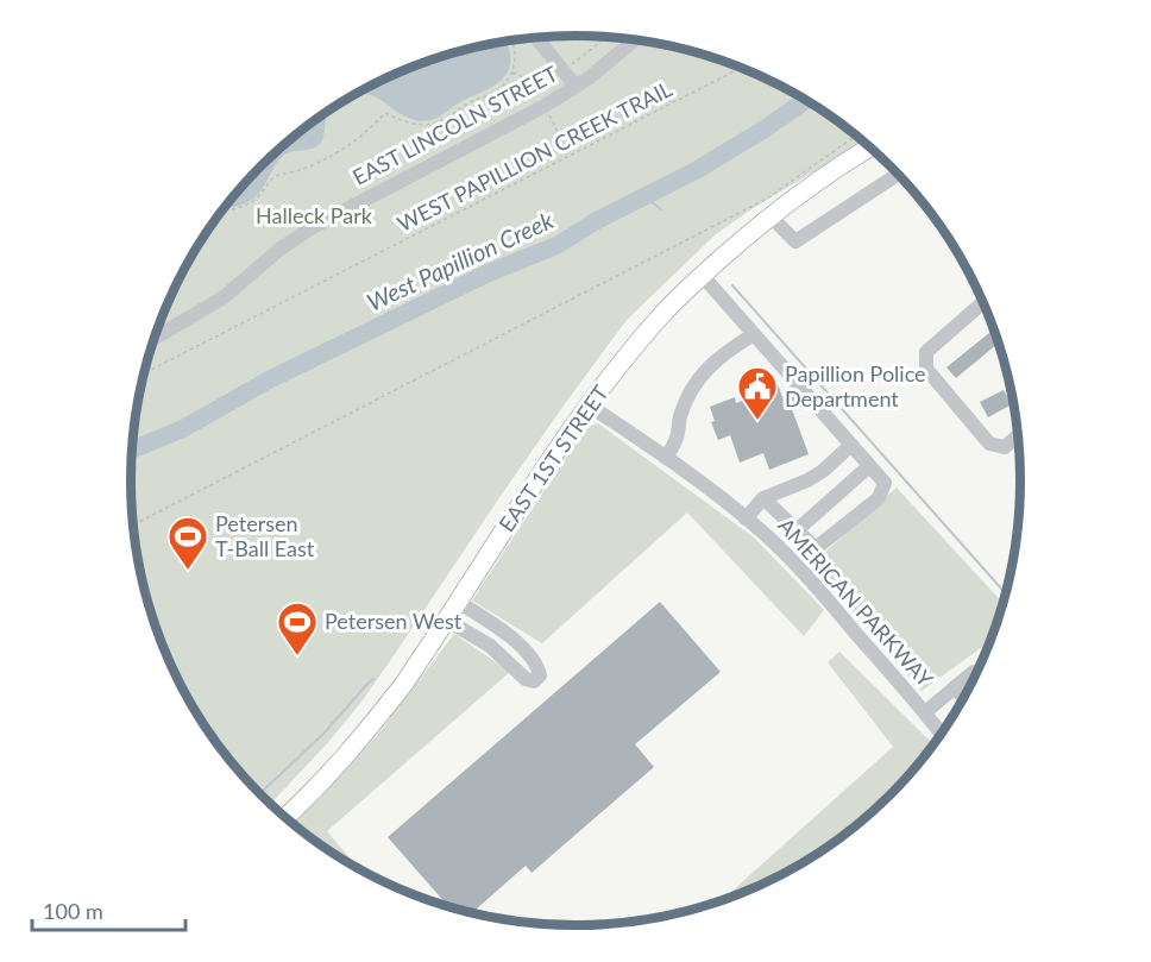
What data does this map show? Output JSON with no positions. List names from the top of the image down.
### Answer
{
  "streets": {
    "main road": ["EAST 1ST STREET"],
    "street": ["EAST LINCOLN STREET", "AMERICAN PARKWAY"],
    "path": ["WEST PAPILLION CREEK TRAIL"]
  },
  "crossings": [
    ["EAST 1ST STREET", "AMERICAN PARKWAY"]
  ],
  "water": ["West Papillion Creek"],
  "parks": ["Halleck Park"],
  "places": {
    "public building": ["Papillion Police Department"],
    "sports": ["Petersen T-Ball East", "Petersen West"]
  },
  "scale_bar": "100 m"
}
